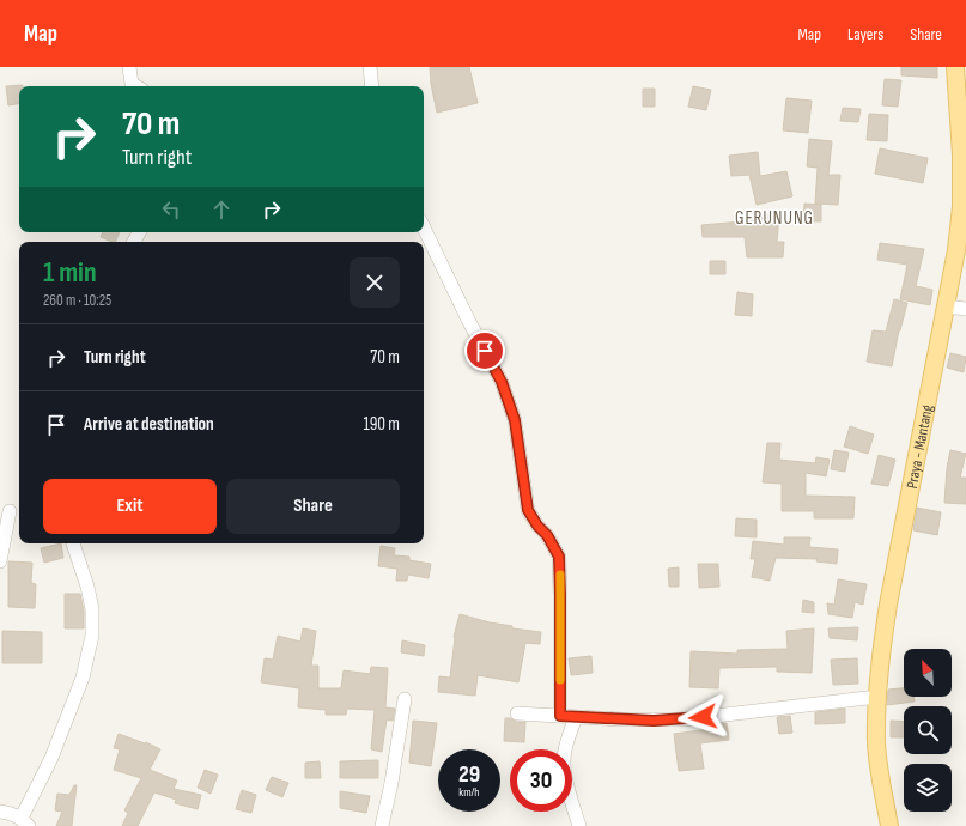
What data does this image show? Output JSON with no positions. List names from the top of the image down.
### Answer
{
  "streets": {
    "main road": ["Praya - Mantang"]
  },
  "districts": ["GERUNUNG"],
  "north": "top left",
  "page": {
    "header": "Map",
    "nav": ["Map", "Layers", "Share"],
    "turn": ["70 m", "Turn right"],
    "heading": ["1 min", "260 m · 10:25"],
    "list": [
      {
        "name": "Turn right",
        "value": "70 m"
      },
      {
        "name": "Arrive at destination",
        "value": "190 m"
      }
    ],
    "buttons": ["Exit", "Share"],
    "speed": "29 km/h",
    "limit": "30"
  }
}
